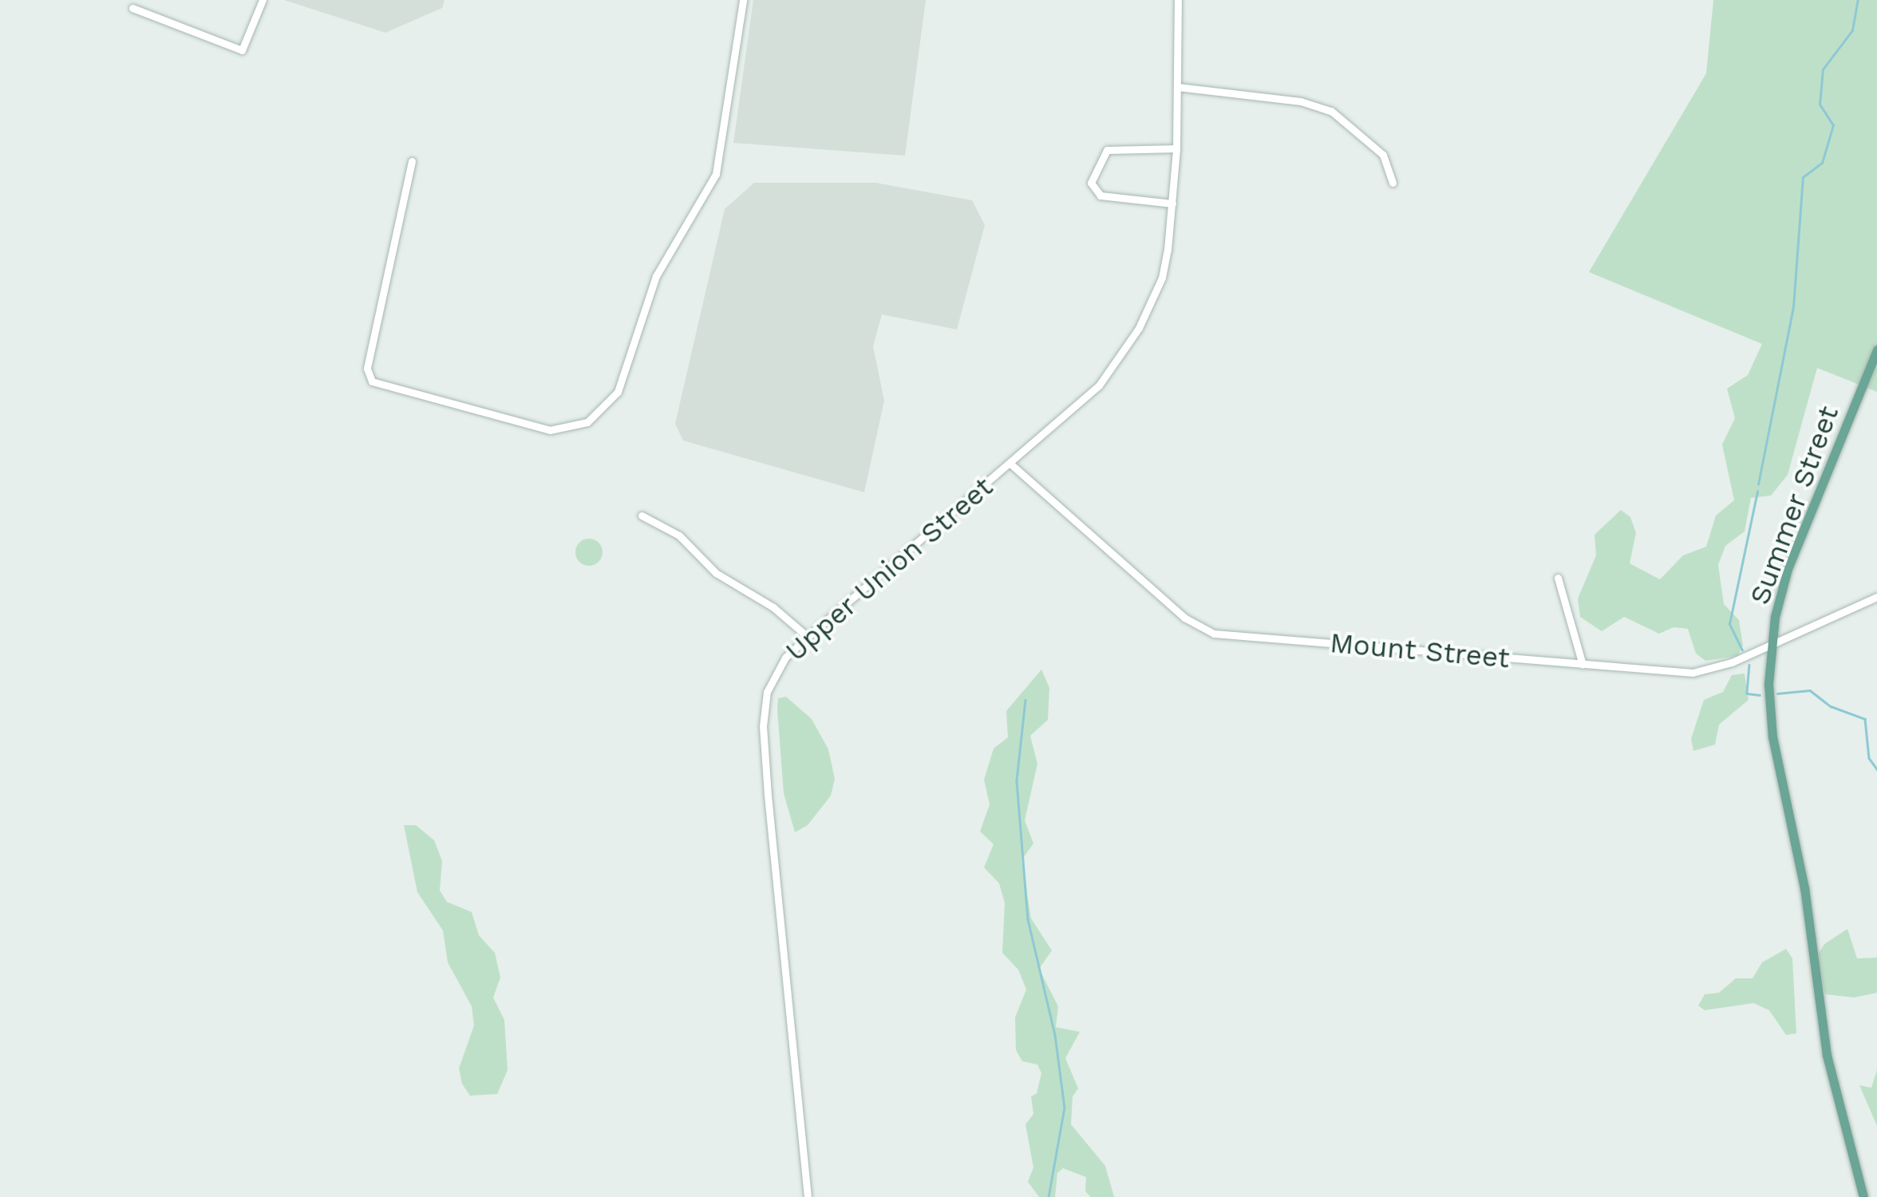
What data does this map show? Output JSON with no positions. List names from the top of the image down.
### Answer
{
  "streets": {
    "main road": ["Summer Street"],
    "street": ["Upper Union Street", "Mount Street"]
  },
  "crossings": [
    ["Summer Street", "Mount Street"],
    ["Upper Union Street", "Mount Street"]
  ]
}
